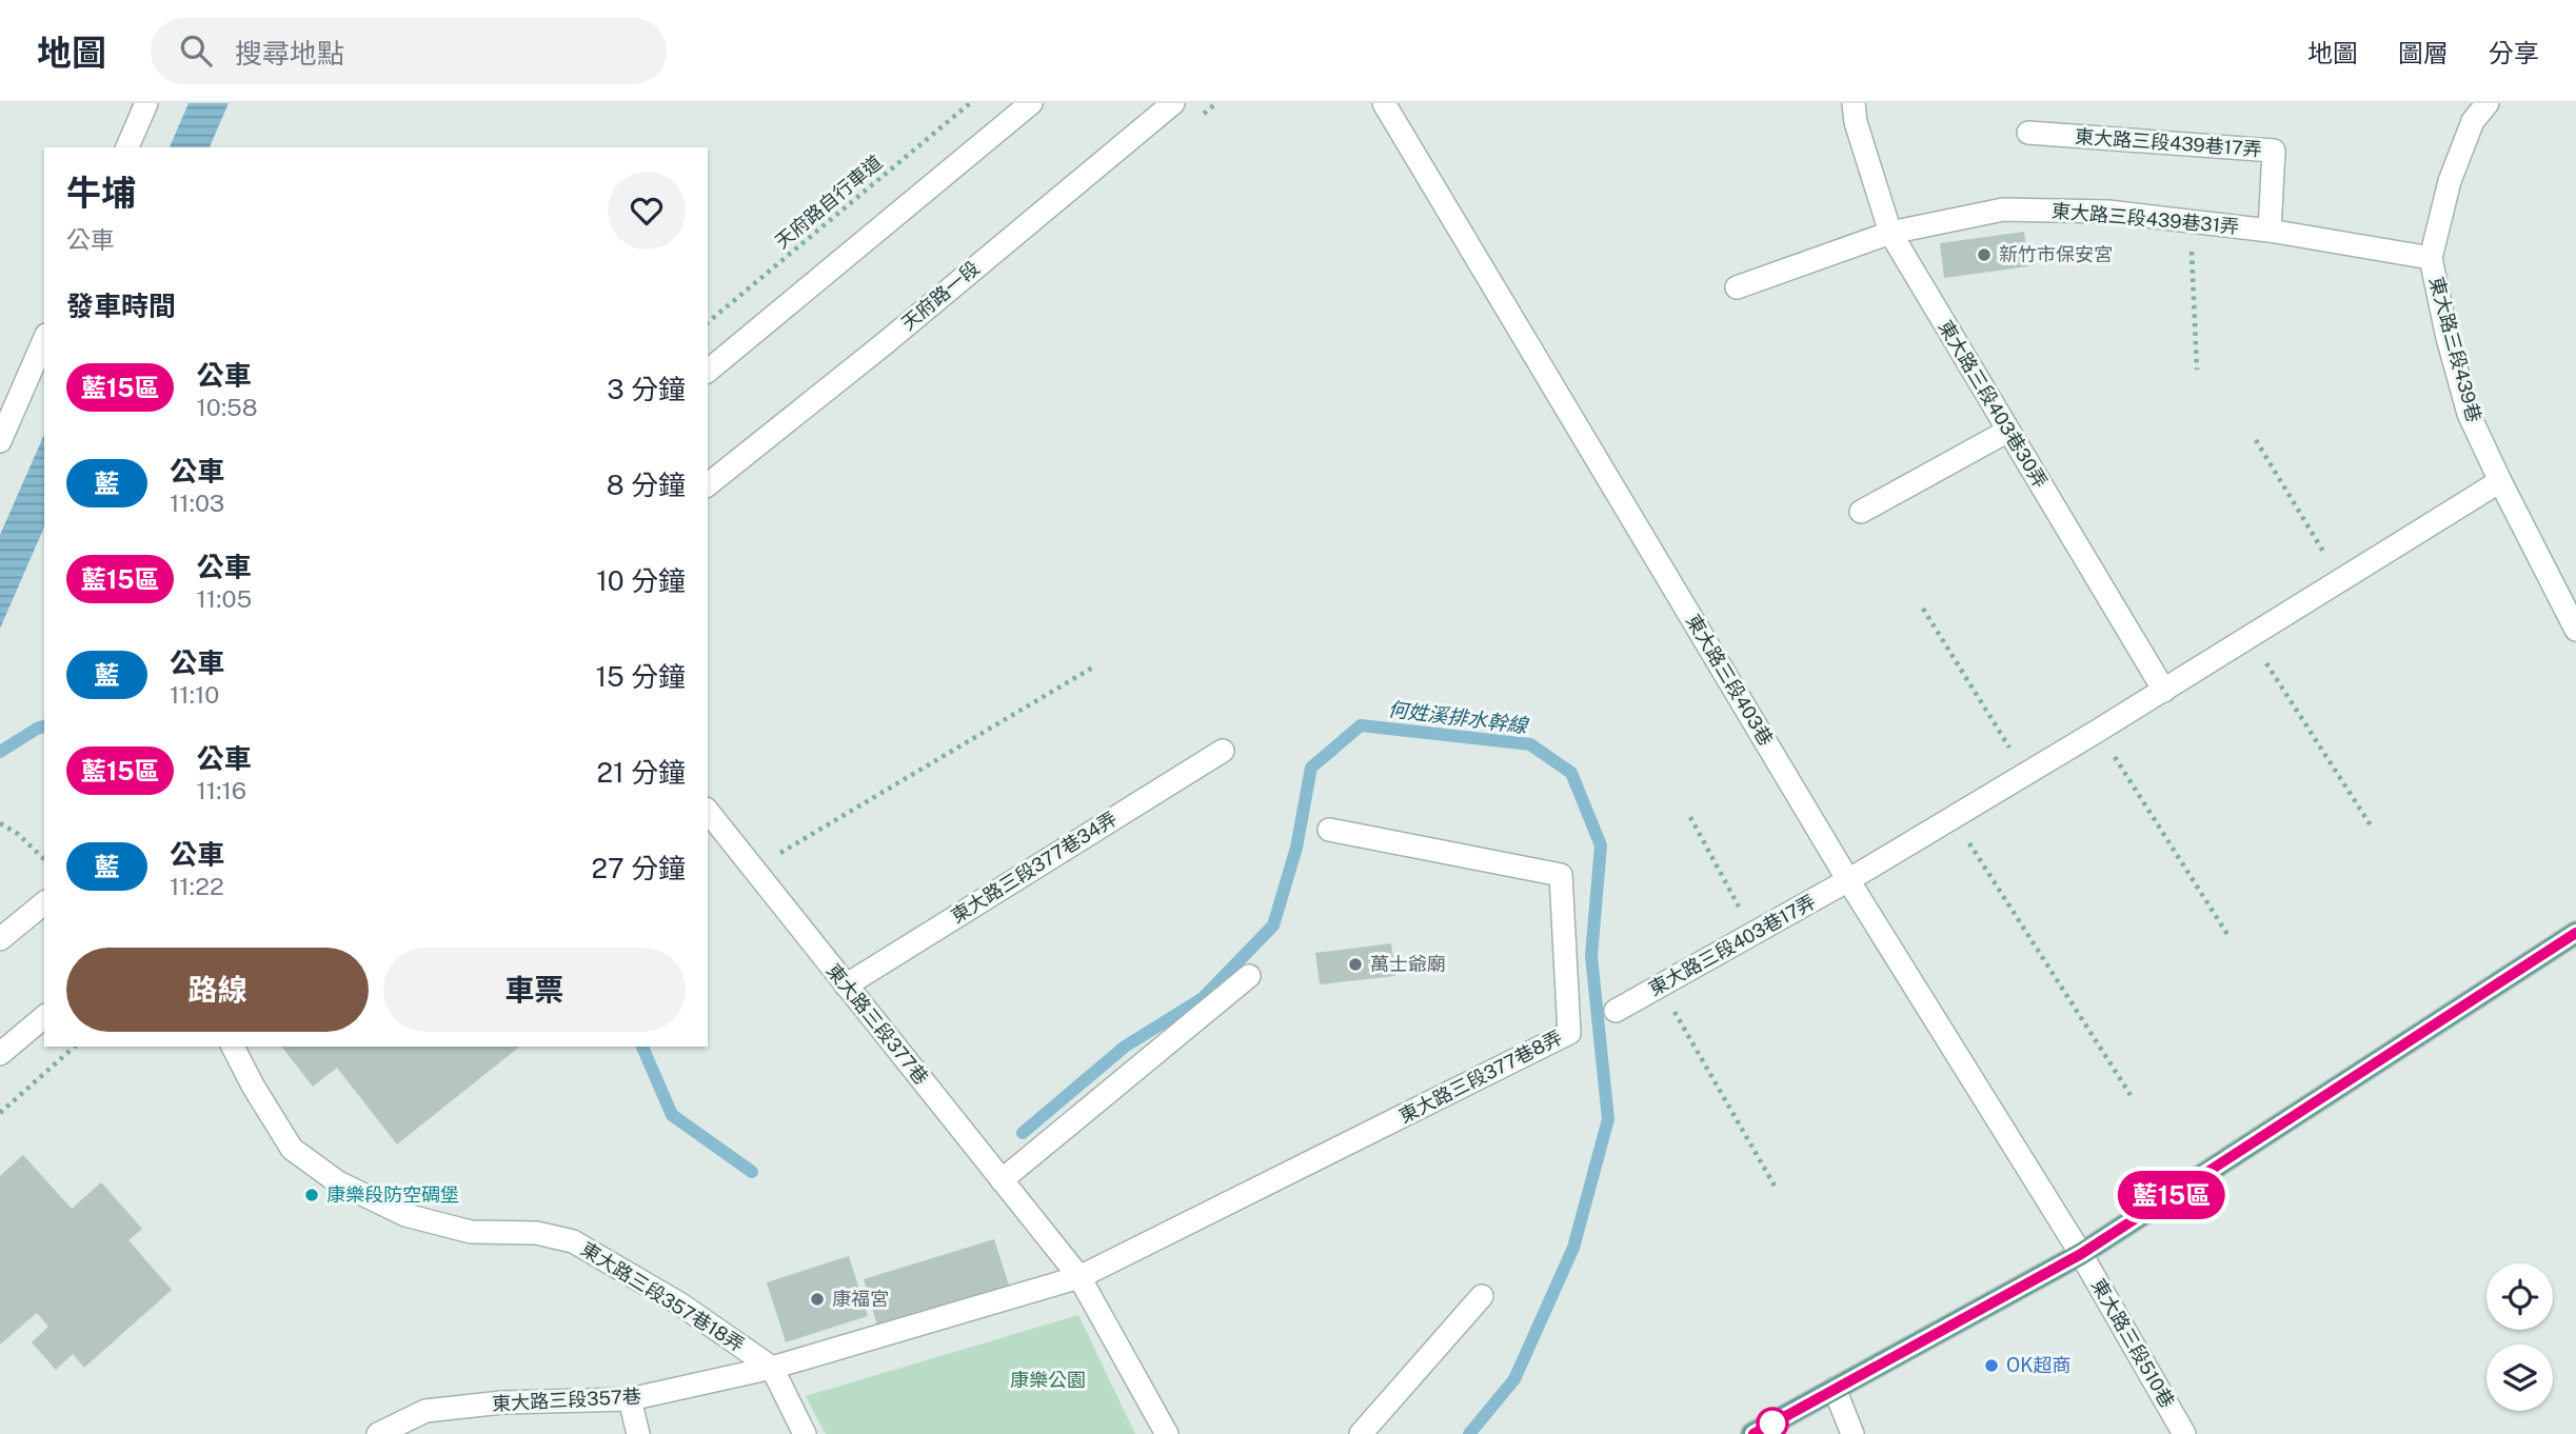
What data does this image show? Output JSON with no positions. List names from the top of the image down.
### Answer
{
  "streets": {
    "street": [
      "東大路三段439巷17弄",
      "東大路三段439巷31弄",
      "天府路一段",
      "東大路三段439巷",
      "東大路三段403巷30弄",
      "東大路三段403巷",
      "東大路三段377巷34弄",
      "東大路三段403巷17弄",
      "東大路三段377巷",
      "東大路三段377巷8弄",
      "東大路三段357巷18弄",
      "東大路三段510巷",
      "東大路三段357巷"
    ],
    "path": ["天府路自行車道"]
  },
  "crossings": [
    ["東大路三段439巷17弄", "東大路三段439巷31弄"],
    ["東大路三段439巷31弄", "東大路三段439巷"],
    ["東大路三段439巷31弄", "東大路三段403巷30弄"],
    ["東大路三段403巷", "東大路三段403巷17弄"],
    ["東大路三段403巷", "東大路三段510巷"],
    ["東大路三段377巷34弄", "東大路三段377巷"],
    ["東大路三段377巷", "東大路三段377巷8弄"],
    ["東大路三段377巷", "東大路三段357巷"],
    ["東大路三段377巷8弄", "東大路三段357巷"],
    ["東大路三段357巷18弄", "東大路三段357巷"]
  ],
  "water": ["何姓溪排水幹線"],
  "parks": ["康樂公園"],
  "places": [
    "新竹市保安宮",
    "萬士爺廟",
    "康樂段防空碉堡",
    "康福宮",
    "OK超商"
  ],
  "lines": ["bus line 藍15區"],
  "page": {
    "header": "地圖",
    "search": "搜尋地點",
    "nav": ["地圖", "圖層", "分享"],
    "on_map": "藍15區",
    "heading": [
      ["牛埔", "公車"],
      "發車時間"
    ],
    "list": [
      {
        "mark": "藍15區",
        "name": "公車",
        "note": "10:58",
        "value": "3 分鐘"
      },
      {
        "mark": "藍",
        "name": "公車",
        "note": "11:03",
        "value": "8 分鐘"
      },
      {
        "mark": "藍15區",
        "name": "公車",
        "note": "11:05",
        "value": "10 分鐘"
      },
      {
        "mark": "藍",
        "name": "公車",
        "note": "11:10",
        "value": "15 分鐘"
      },
      {
        "mark": "藍15區",
        "name": "公車",
        "note": "11:16",
        "value": "21 分鐘"
      },
      {
        "mark": "藍",
        "name": "公車",
        "note": "11:22",
        "value": "27 分鐘"
      }
    ],
    "buttons": ["路線", "車票"]
  }
}
